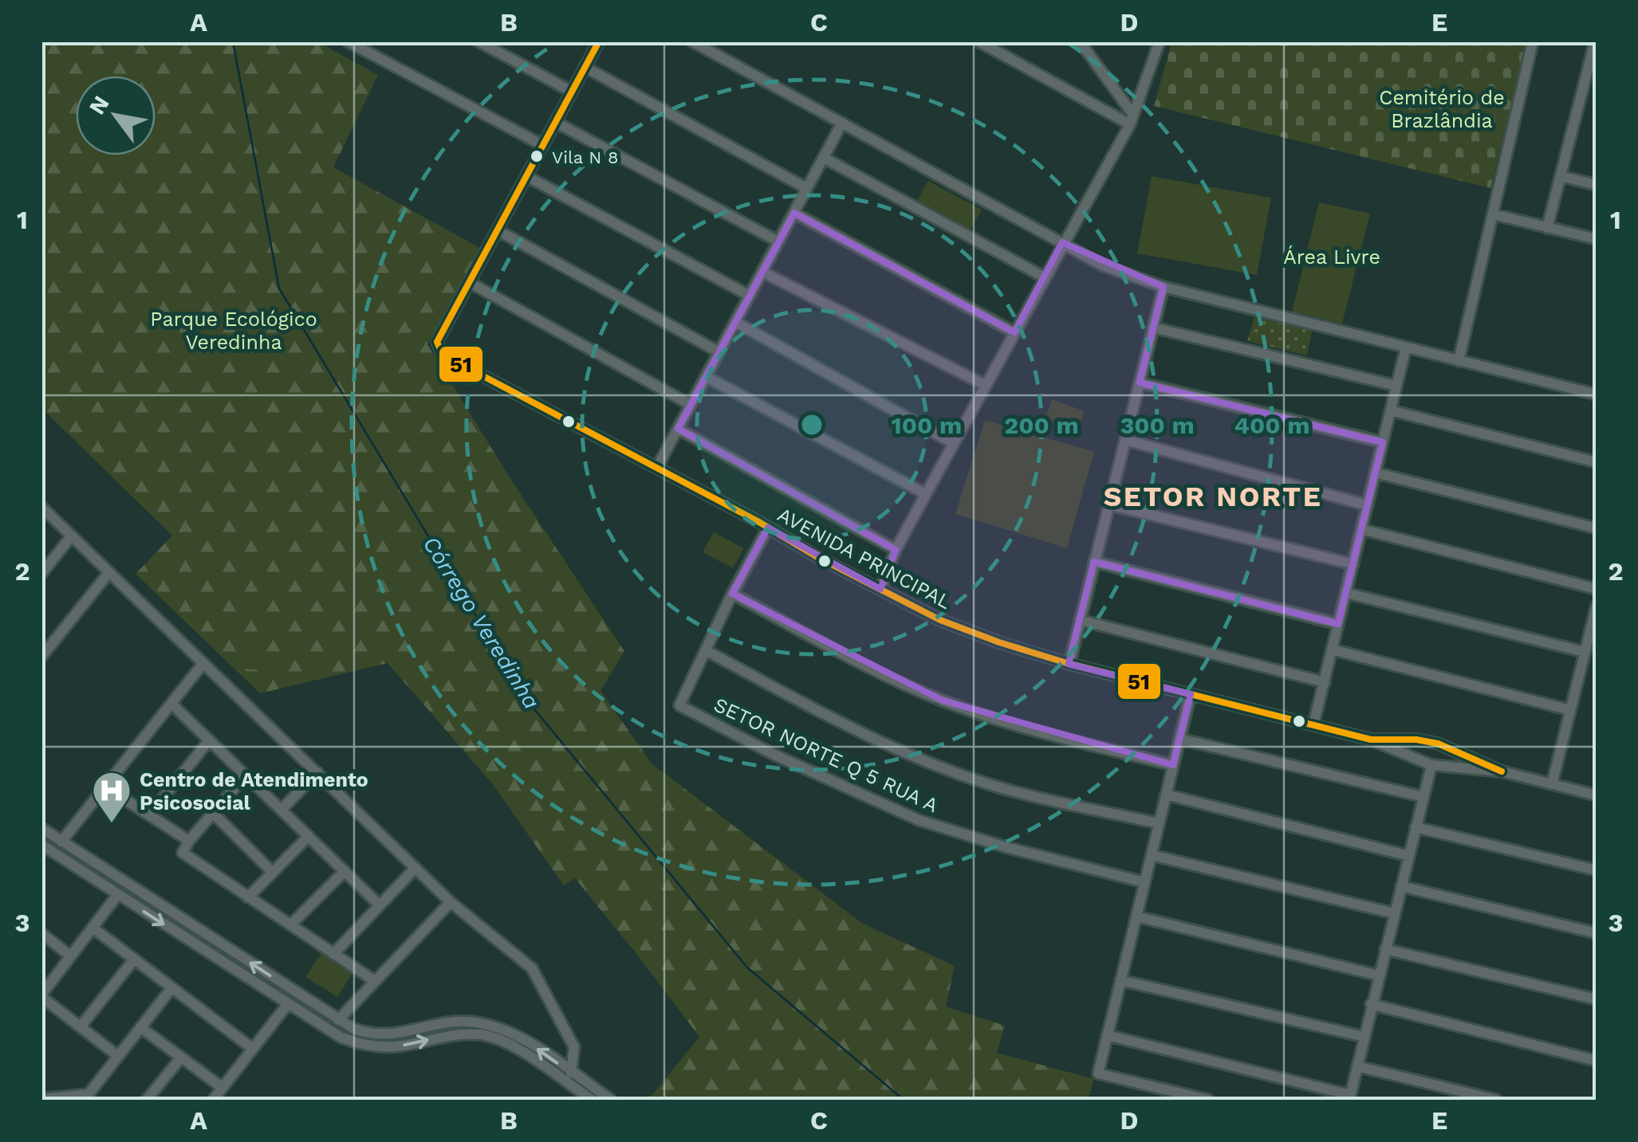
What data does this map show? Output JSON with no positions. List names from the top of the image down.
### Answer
{
  "streets": {
    "street": ["AVENIDA PRINCIPAL", "SETOR NORTE Q 5 RUA A"]
  },
  "districts": ["SETOR NORTE"],
  "water": ["Córrego Veredinha"],
  "parks": ["Cemitério de Brazlândia", "Área Livre", "Parque Ecológico Veredinha"],
  "places": {
    "other": ["Vila N 8"],
    "hospital": ["Centro de Atendimento Psicosocial"]
  },
  "lines": ["transit line 51"],
  "north": "top left",
  "grid": {
    "columns": [
      "A",
      "B",
      "C",
      "D",
      "E"
    ],
    "rows": ["1", "2", "3"]
  },
  "rings": [
    "100 m",
    "200 m",
    "300 m",
    "400 m"
  ]
}
